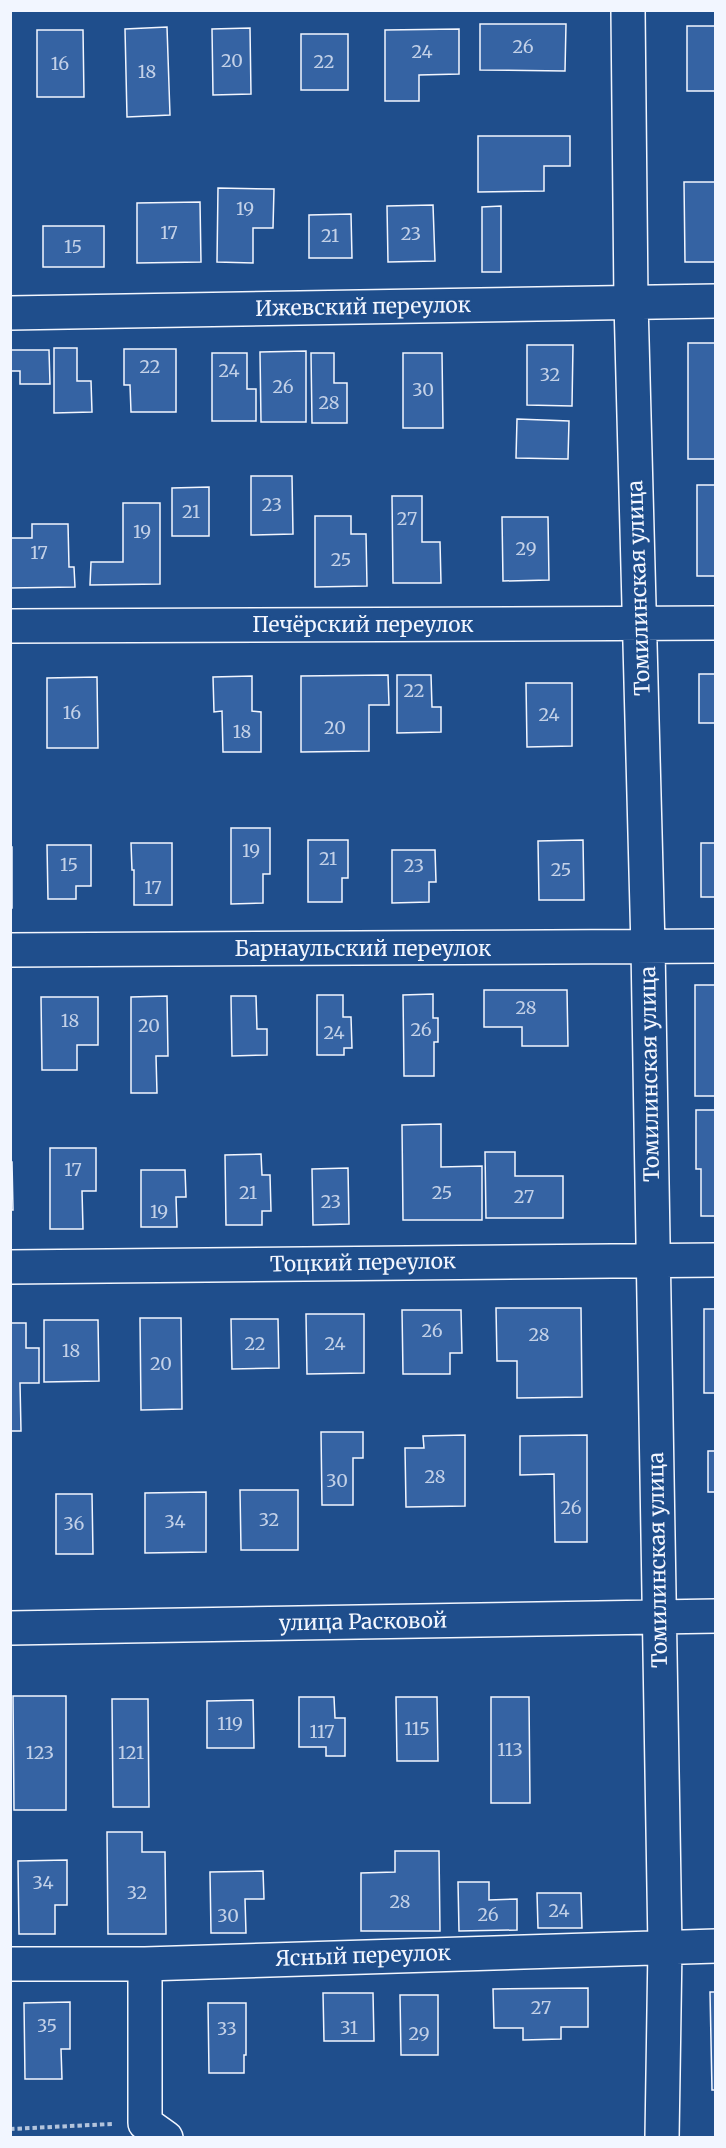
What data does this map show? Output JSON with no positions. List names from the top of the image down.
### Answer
{
  "streets": {
    "street": [
      "Ижевский переулок",
      "Томилинская улица",
      "Печёрский переулок",
      "Барнаульский переулок",
      "Тоцкий переулок",
      "улица Расковой",
      "Ясный переулок"
    ]
  },
  "crossings": [
    ["Ижевский переулок", "Томилинская улица"],
    ["Томилинская улица", "Печёрский переулок"],
    ["Томилинская улица", "Барнаульский переулок"],
    ["Томилинская улица", "Тоцкий переулок"],
    ["Томилинская улица", "улица Расковой"],
    ["Томилинская улица", "Ясный переулок"]
  ],
  "house_numbers": [
    "26",
    "24",
    "20",
    "22",
    "16",
    "18",
    "19",
    "17",
    "23",
    "21",
    "15",
    "22",
    "24",
    "32",
    "26",
    "30",
    "28",
    "23",
    "21",
    "27",
    "19",
    "29",
    "17",
    "25",
    "22",
    "16",
    "24",
    "20",
    "18",
    "19",
    "21",
    "15",
    "23",
    "25",
    "17",
    "28",
    "18",
    "20",
    "26",
    "24",
    "17",
    "21",
    "25",
    "27",
    "23",
    "19",
    "26",
    "28",
    "22",
    "24",
    "18",
    "20",
    "28",
    "30",
    "26",
    "32",
    "34",
    "36",
    "119",
    "115",
    "117",
    "113",
    "123",
    "121",
    "34",
    "32",
    "28",
    "24",
    "26",
    "30",
    "27",
    "35",
    "31",
    "33",
    "29"
  ]
}
